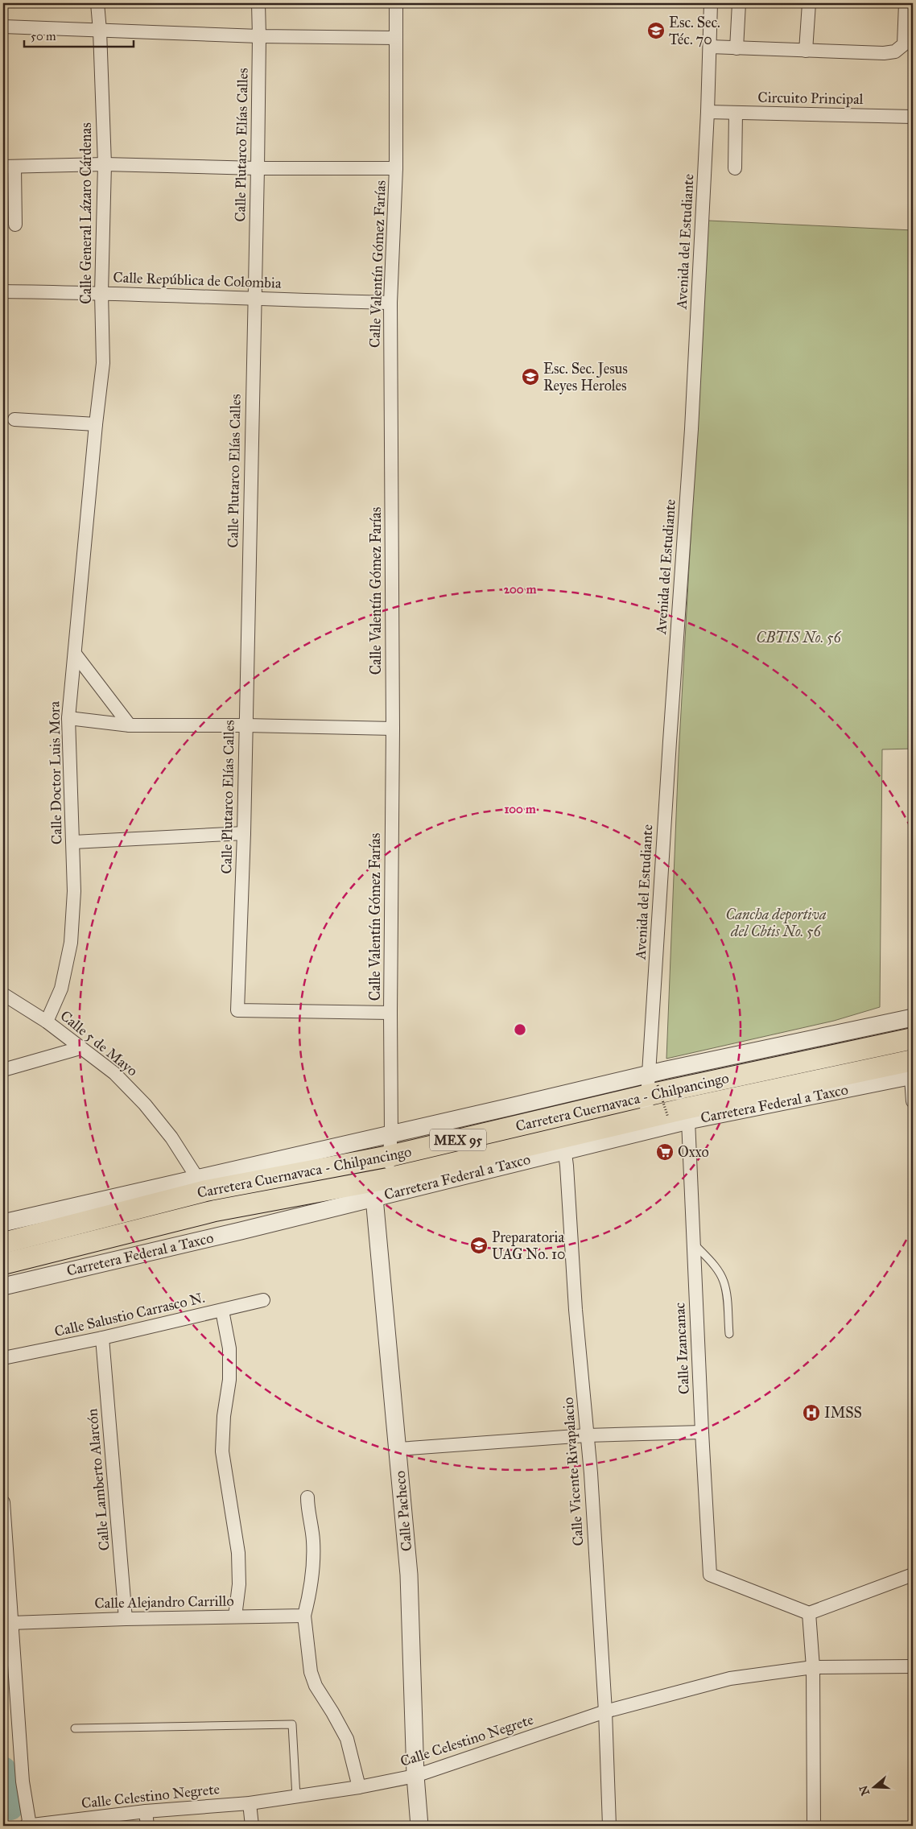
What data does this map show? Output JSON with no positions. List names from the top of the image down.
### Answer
{
  "streets": {
    "main road": ["Carretera Cuernavaca - Chilpancingo", "MEX 95"],
    "street": [
      "Circuito Principal",
      "Calle Plutarco Elías Calles",
      "Calle General Lázaro Cárdenas",
      "Avenida del Estudiante",
      "Calle Valentín Gómez Farías",
      "Calle República de Colombia",
      "Calle Doctor Luis Mora",
      "Calle 5 de Mayo",
      "Carretera Federal a Taxco",
      "Calle Salustio Carrasco N.",
      "Calle Izancanac",
      "Calle Vicente Rivapalacio",
      "Calle Lamberto Alarcón",
      "Calle Pacheco",
      "Calle Alejandro Carrillo",
      "Calle Celestino Negrete"
    ]
  },
  "crossings": [
    ["Circuito Principal", "Avenida del Estudiante"],
    ["Calle Plutarco Elías Calles", "Calle Valentín Gómez Farías"],
    ["Calle Plutarco Elías Calles", "Calle República de Colombia"],
    ["Calle General Lázaro Cárdenas", "Calle República de Colombia"],
    ["Calle General Lázaro Cárdenas", "Calle Doctor Luis Mora"],
    ["Avenida del Estudiante", "Carretera Cuernavaca - Chilpancingo"],
    ["Avenida del Estudiante", "Carretera Federal a Taxco"],
    ["Calle Valentín Gómez Farías", "Calle República de Colombia"],
    ["Calle Valentín Gómez Farías", "Carretera Cuernavaca - Chilpancingo"],
    ["Calle Doctor Luis Mora", "Calle 5 de Mayo"],
    ["Calle 5 de Mayo", "Carretera Cuernavaca - Chilpancingo"],
    ["Carretera Cuernavaca - Chilpancingo", "Carretera Federal a Taxco"],
    ["Carretera Cuernavaca - Chilpancingo", "Calle Vicente Rivapalacio"],
    ["Carretera Federal a Taxco", "Calle Izancanac"],
    ["Carretera Federal a Taxco", "Calle Pacheco"],
    ["Calle Salustio Carrasco N.", "Calle Lamberto Alarcón"],
    ["Calle Vicente Rivapalacio", "Calle Celestino Negrete"],
    ["Calle Lamberto Alarcón", "Calle Alejandro Carrillo"],
    ["Calle Pacheco", "Calle Celestino Negrete"]
  ],
  "parks": ["CBTIS No. 56", "Cancha deportiva del Cbtis No. 56"],
  "places": {
    "school or university": ["Esc. Sec. Téc. 70", "Esc. Sec. Jesus Reyes Heroles", "Preparatoria UAG No. 10"],
    "supermarket": ["Oxxo"],
    "hospital": ["IMSS"]
  },
  "scale_bar": "50 m",
  "north": "left",
  "rings": ["200 m", "100 m"]
}
